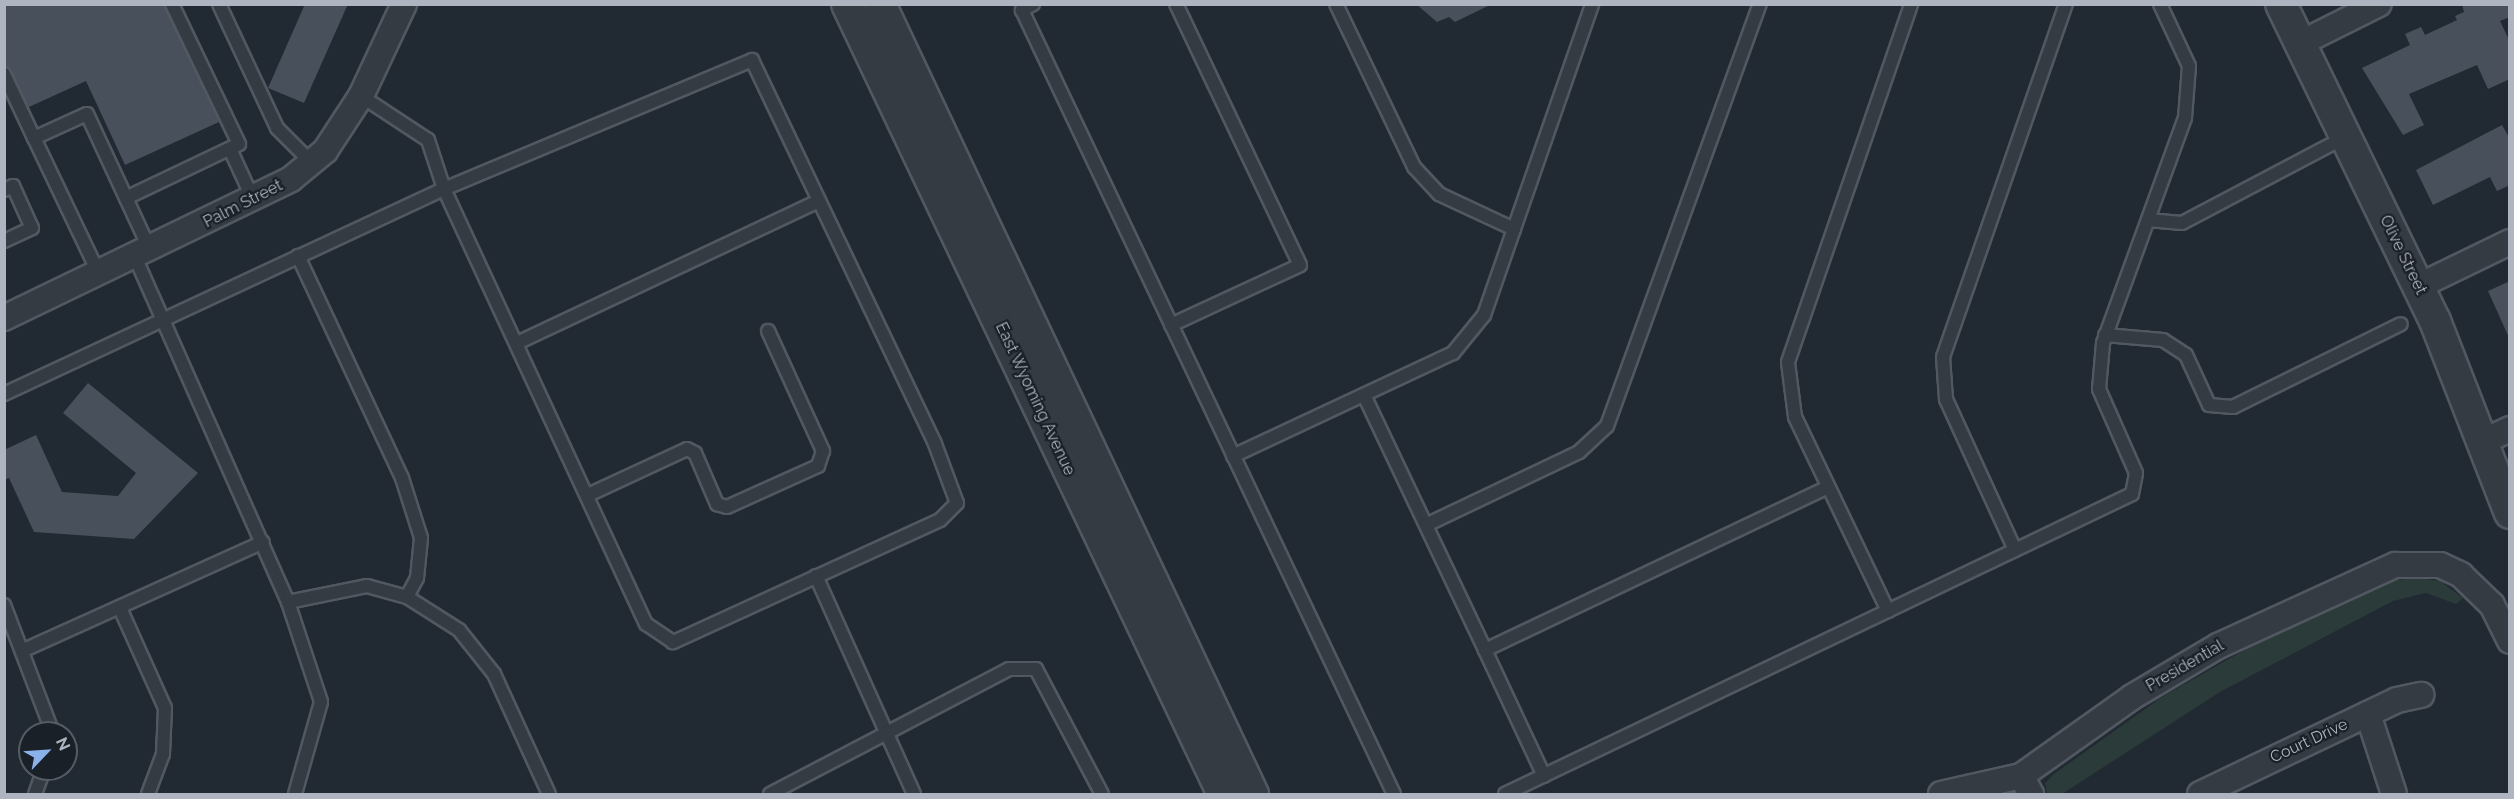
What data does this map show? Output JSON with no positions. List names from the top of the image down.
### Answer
{
  "streets": {
    "street": [
      "Palm Street",
      "Olive Street",
      "East Wyoming Avenue",
      "Presidential",
      "Court Drive"
    ]
  },
  "north": "top right"
}
